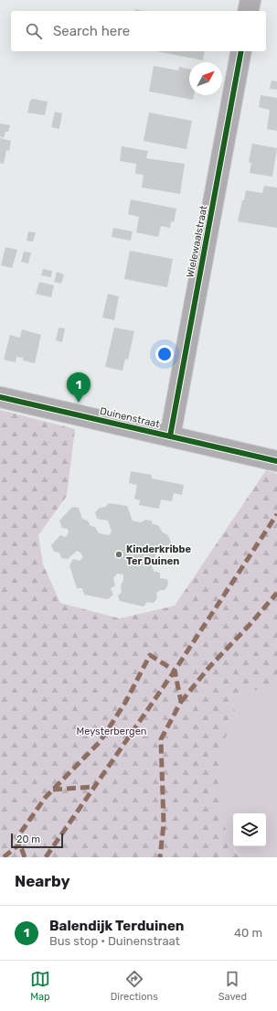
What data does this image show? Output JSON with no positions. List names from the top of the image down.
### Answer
{
  "streets": {
    "street": ["Wielewaalstraat", "Duinenstraat"]
  },
  "crossings": [
    ["Wielewaalstraat", "Duinenstraat"]
  ],
  "parks": ["Meysterbergen"],
  "places": ["Kinderkribbe Ter Duinen"],
  "scale_bar": "20 m",
  "north": "top right",
  "page": {
    "search": "Search here",
    "pins": "1",
    "scale": "20 m",
    "heading": "Nearby",
    "list": [
      {
        "mark": "1",
        "name": "Balendijk Terduinen",
        "note": "Bus stop · Duinenstraat",
        "value": "40 m"
      }
    ],
    "nav": ["Map", "Directions", "Saved"]
  }
}
